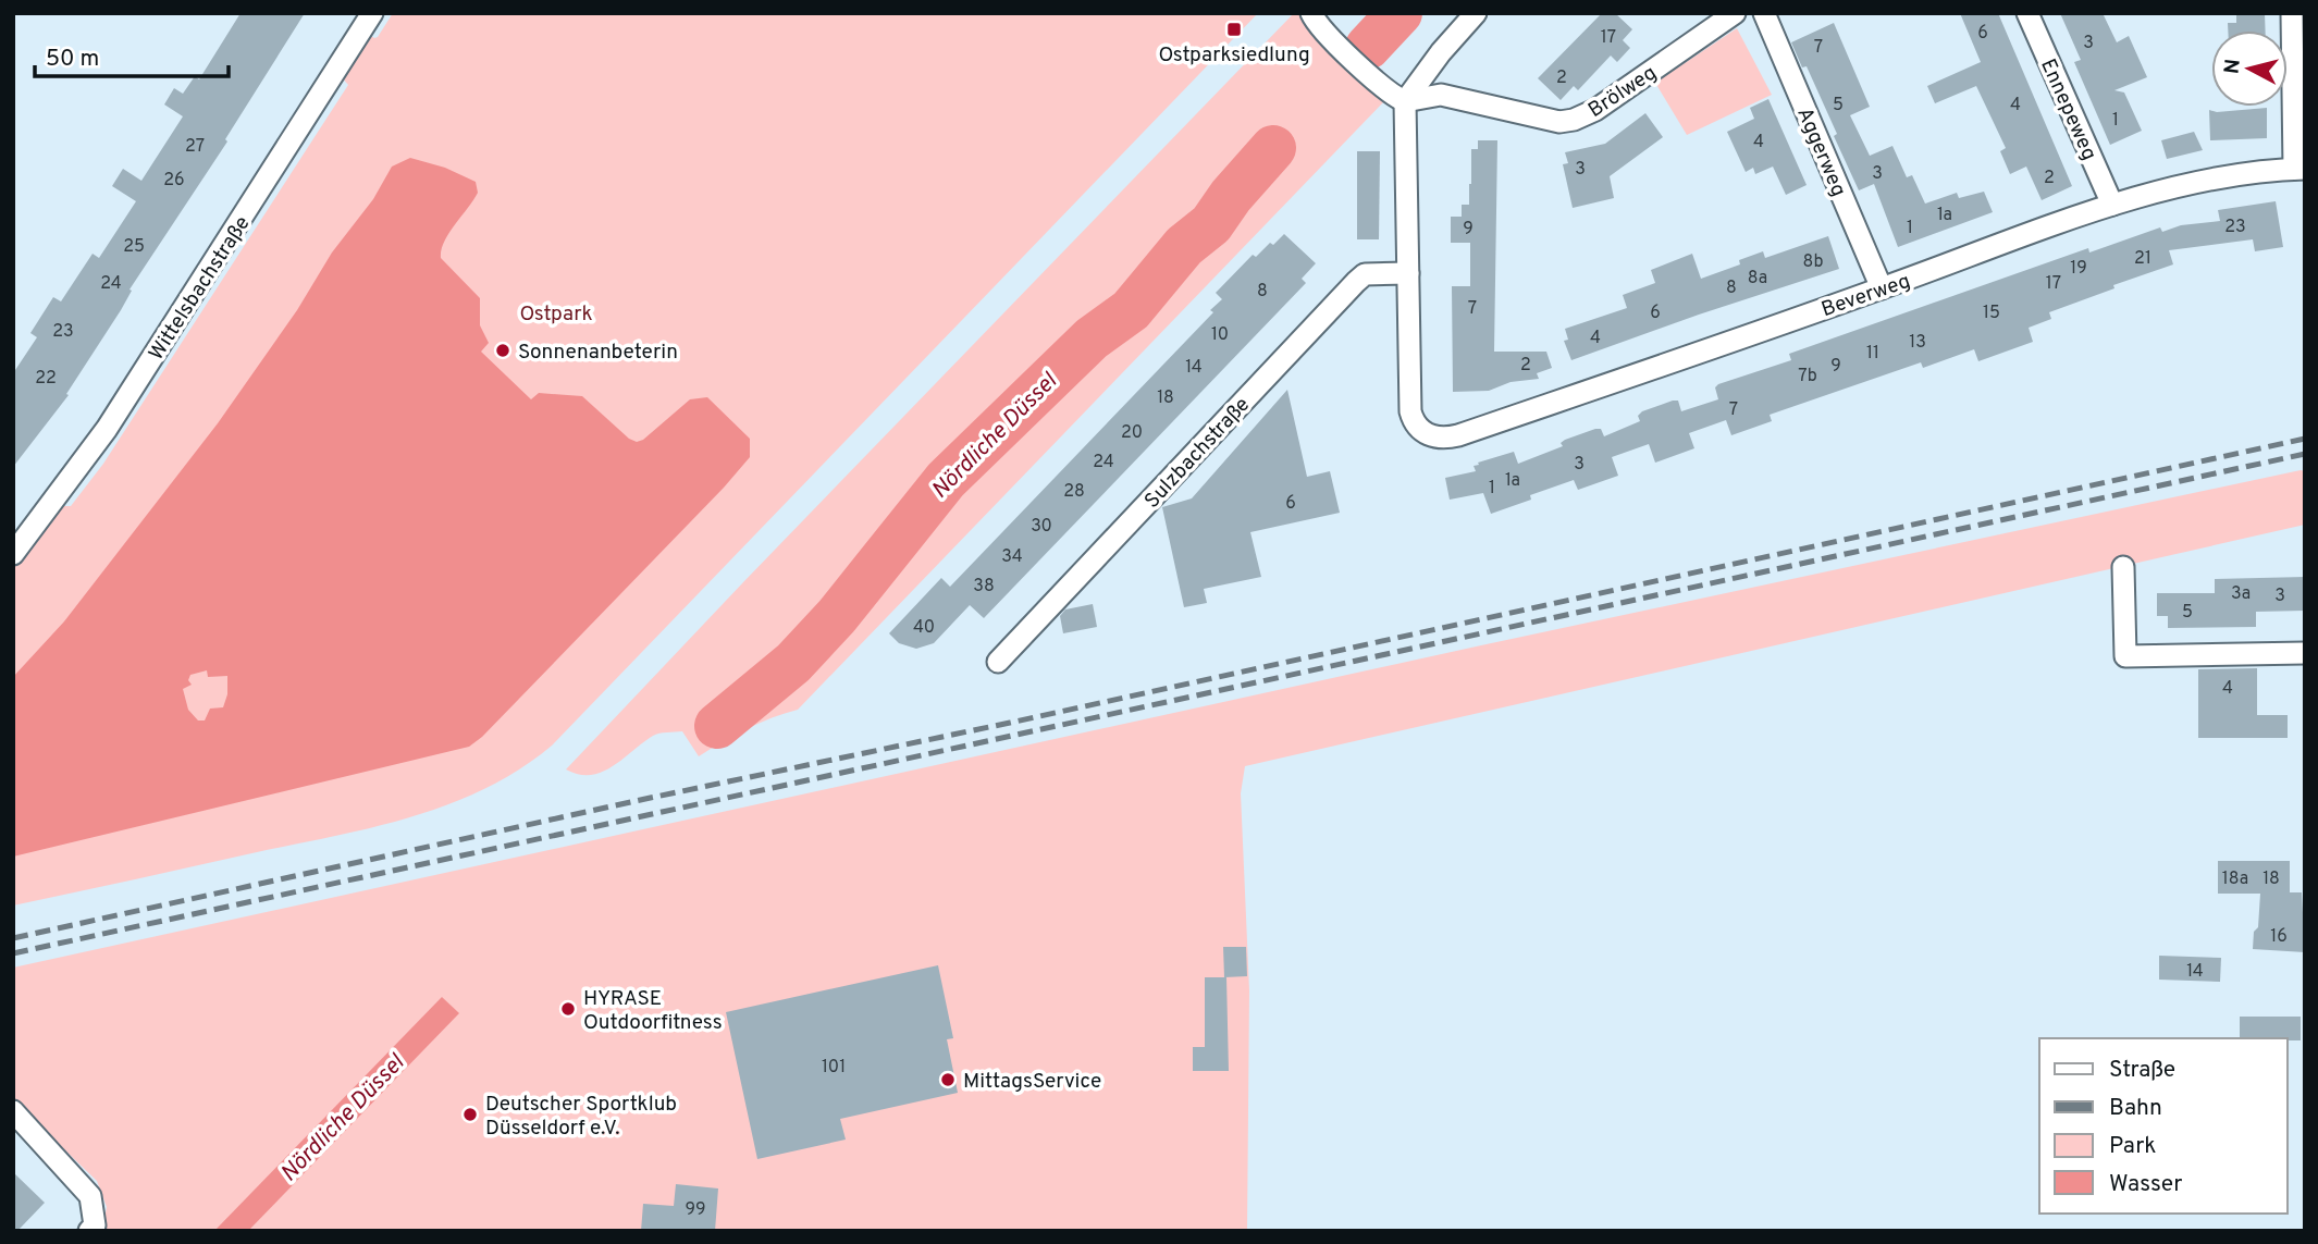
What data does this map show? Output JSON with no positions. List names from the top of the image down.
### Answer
{
  "streets": {
    "street": [
      "Brölweg",
      "Ennepeweg",
      "Aggerweg",
      "Wittelsbachstraße",
      "Beverweg",
      "Sulzbachstraße"
    ]
  },
  "crossings": [
    ["Ennepeweg", "Beverweg"],
    ["Aggerweg", "Beverweg"],
    ["Beverweg", "Sulzbachstraße"]
  ],
  "water": ["Nördliche Düssel"],
  "parks": ["Ostpark"],
  "places": {
    "transit": ["Ostparksiedlung"],
    "other": [
      "Sonnenanbeterin",
      "HYRASE Outdoorfitness",
      "MittagsService",
      "Deutscher Sportklub Düsseldorf e.V."
    ]
  },
  "house_numbers": [
    "6",
    "17",
    "3",
    "7",
    "2",
    "5",
    "4",
    "1",
    "4",
    "27",
    "3",
    "3",
    "2",
    "26",
    "1a",
    "23",
    "1",
    "9",
    "25",
    "21",
    "8b",
    "19",
    "8a",
    "24",
    "17",
    "8",
    "8",
    "7",
    "6",
    "15",
    "23",
    "10",
    "4",
    "13",
    "11",
    "2",
    "9",
    "14",
    "7b",
    "22",
    "18",
    "7",
    "20",
    "24",
    "3",
    "1a",
    "1",
    "28",
    "6",
    "30",
    "34",
    "38",
    "3a",
    "3",
    "5",
    "40",
    "4",
    "18a",
    "18",
    "16",
    "14",
    "101",
    "99"
  ],
  "legend": [
    "Straße",
    "Bahn",
    "Park",
    "Wasser"
  ],
  "scale_bar": "50 m",
  "north": "left"
}
